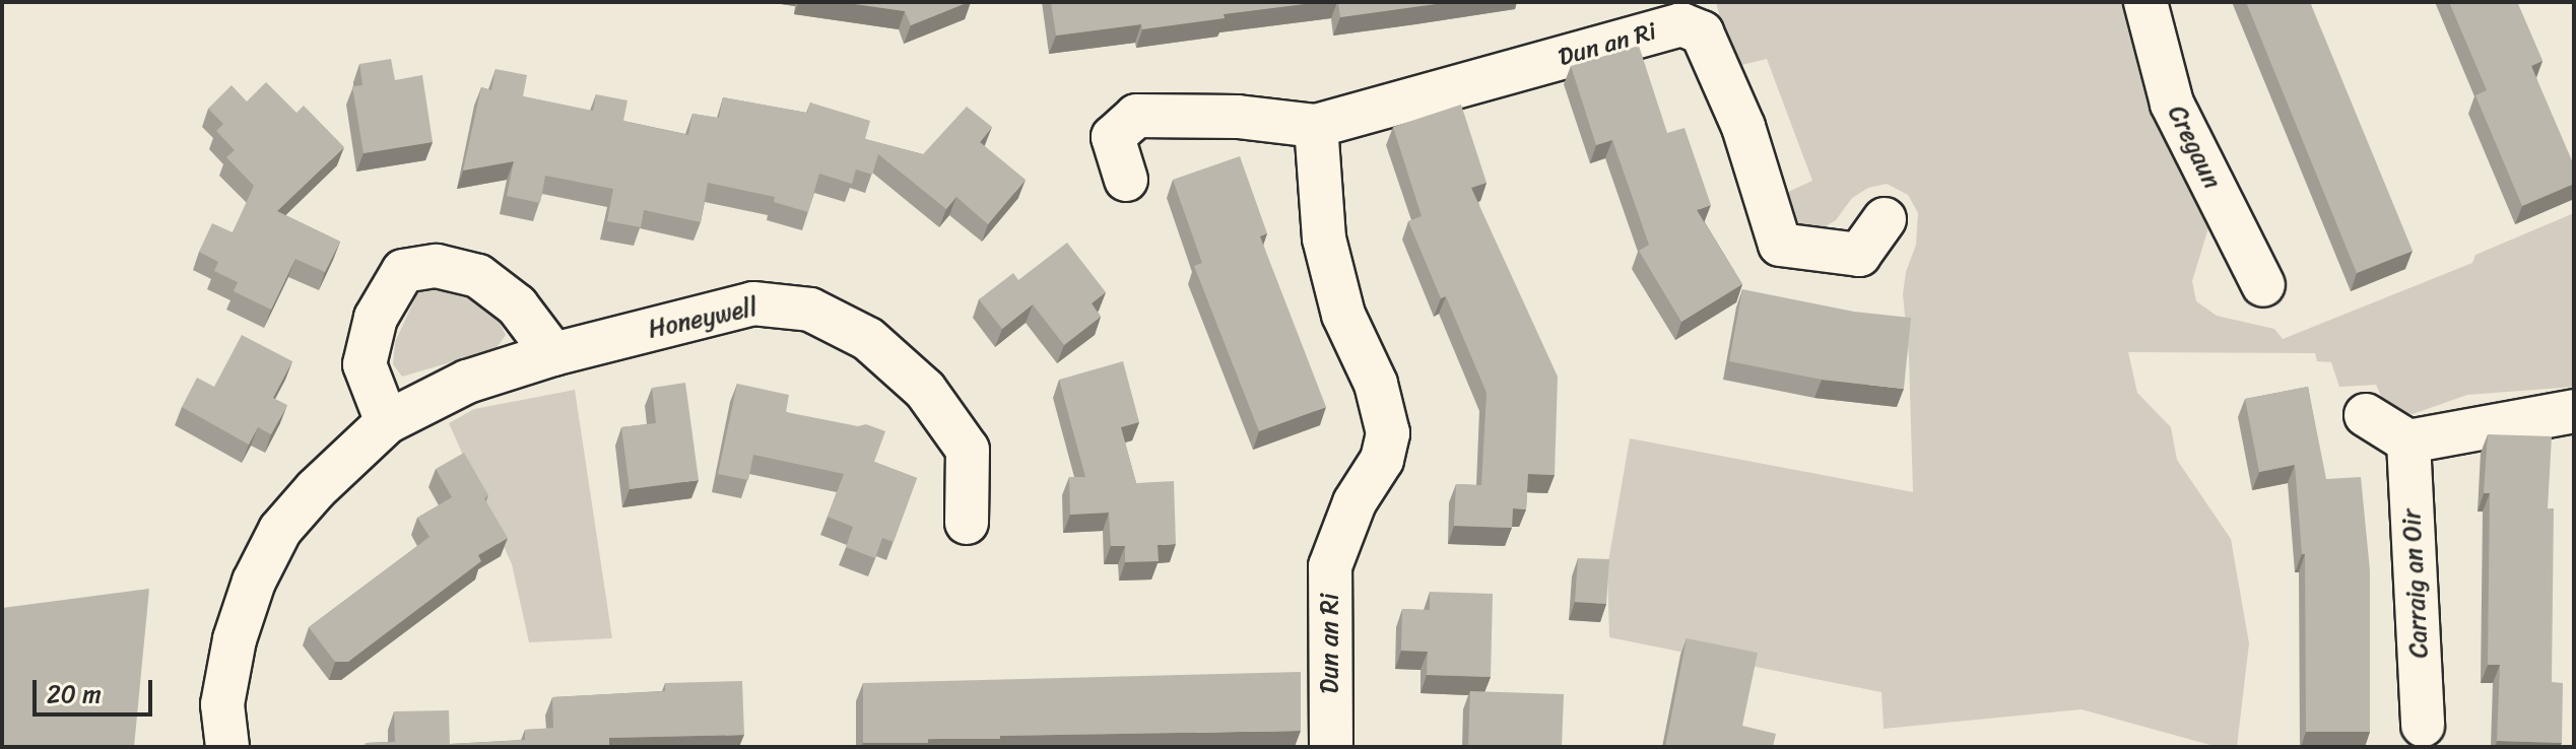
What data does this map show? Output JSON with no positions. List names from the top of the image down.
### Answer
{
  "streets": {
    "street": [
      "Dun an Ri",
      "Cregaun",
      "Honeywell",
      "Carraig an Oir"
    ]
  },
  "scale_bar": "20 m"
}
